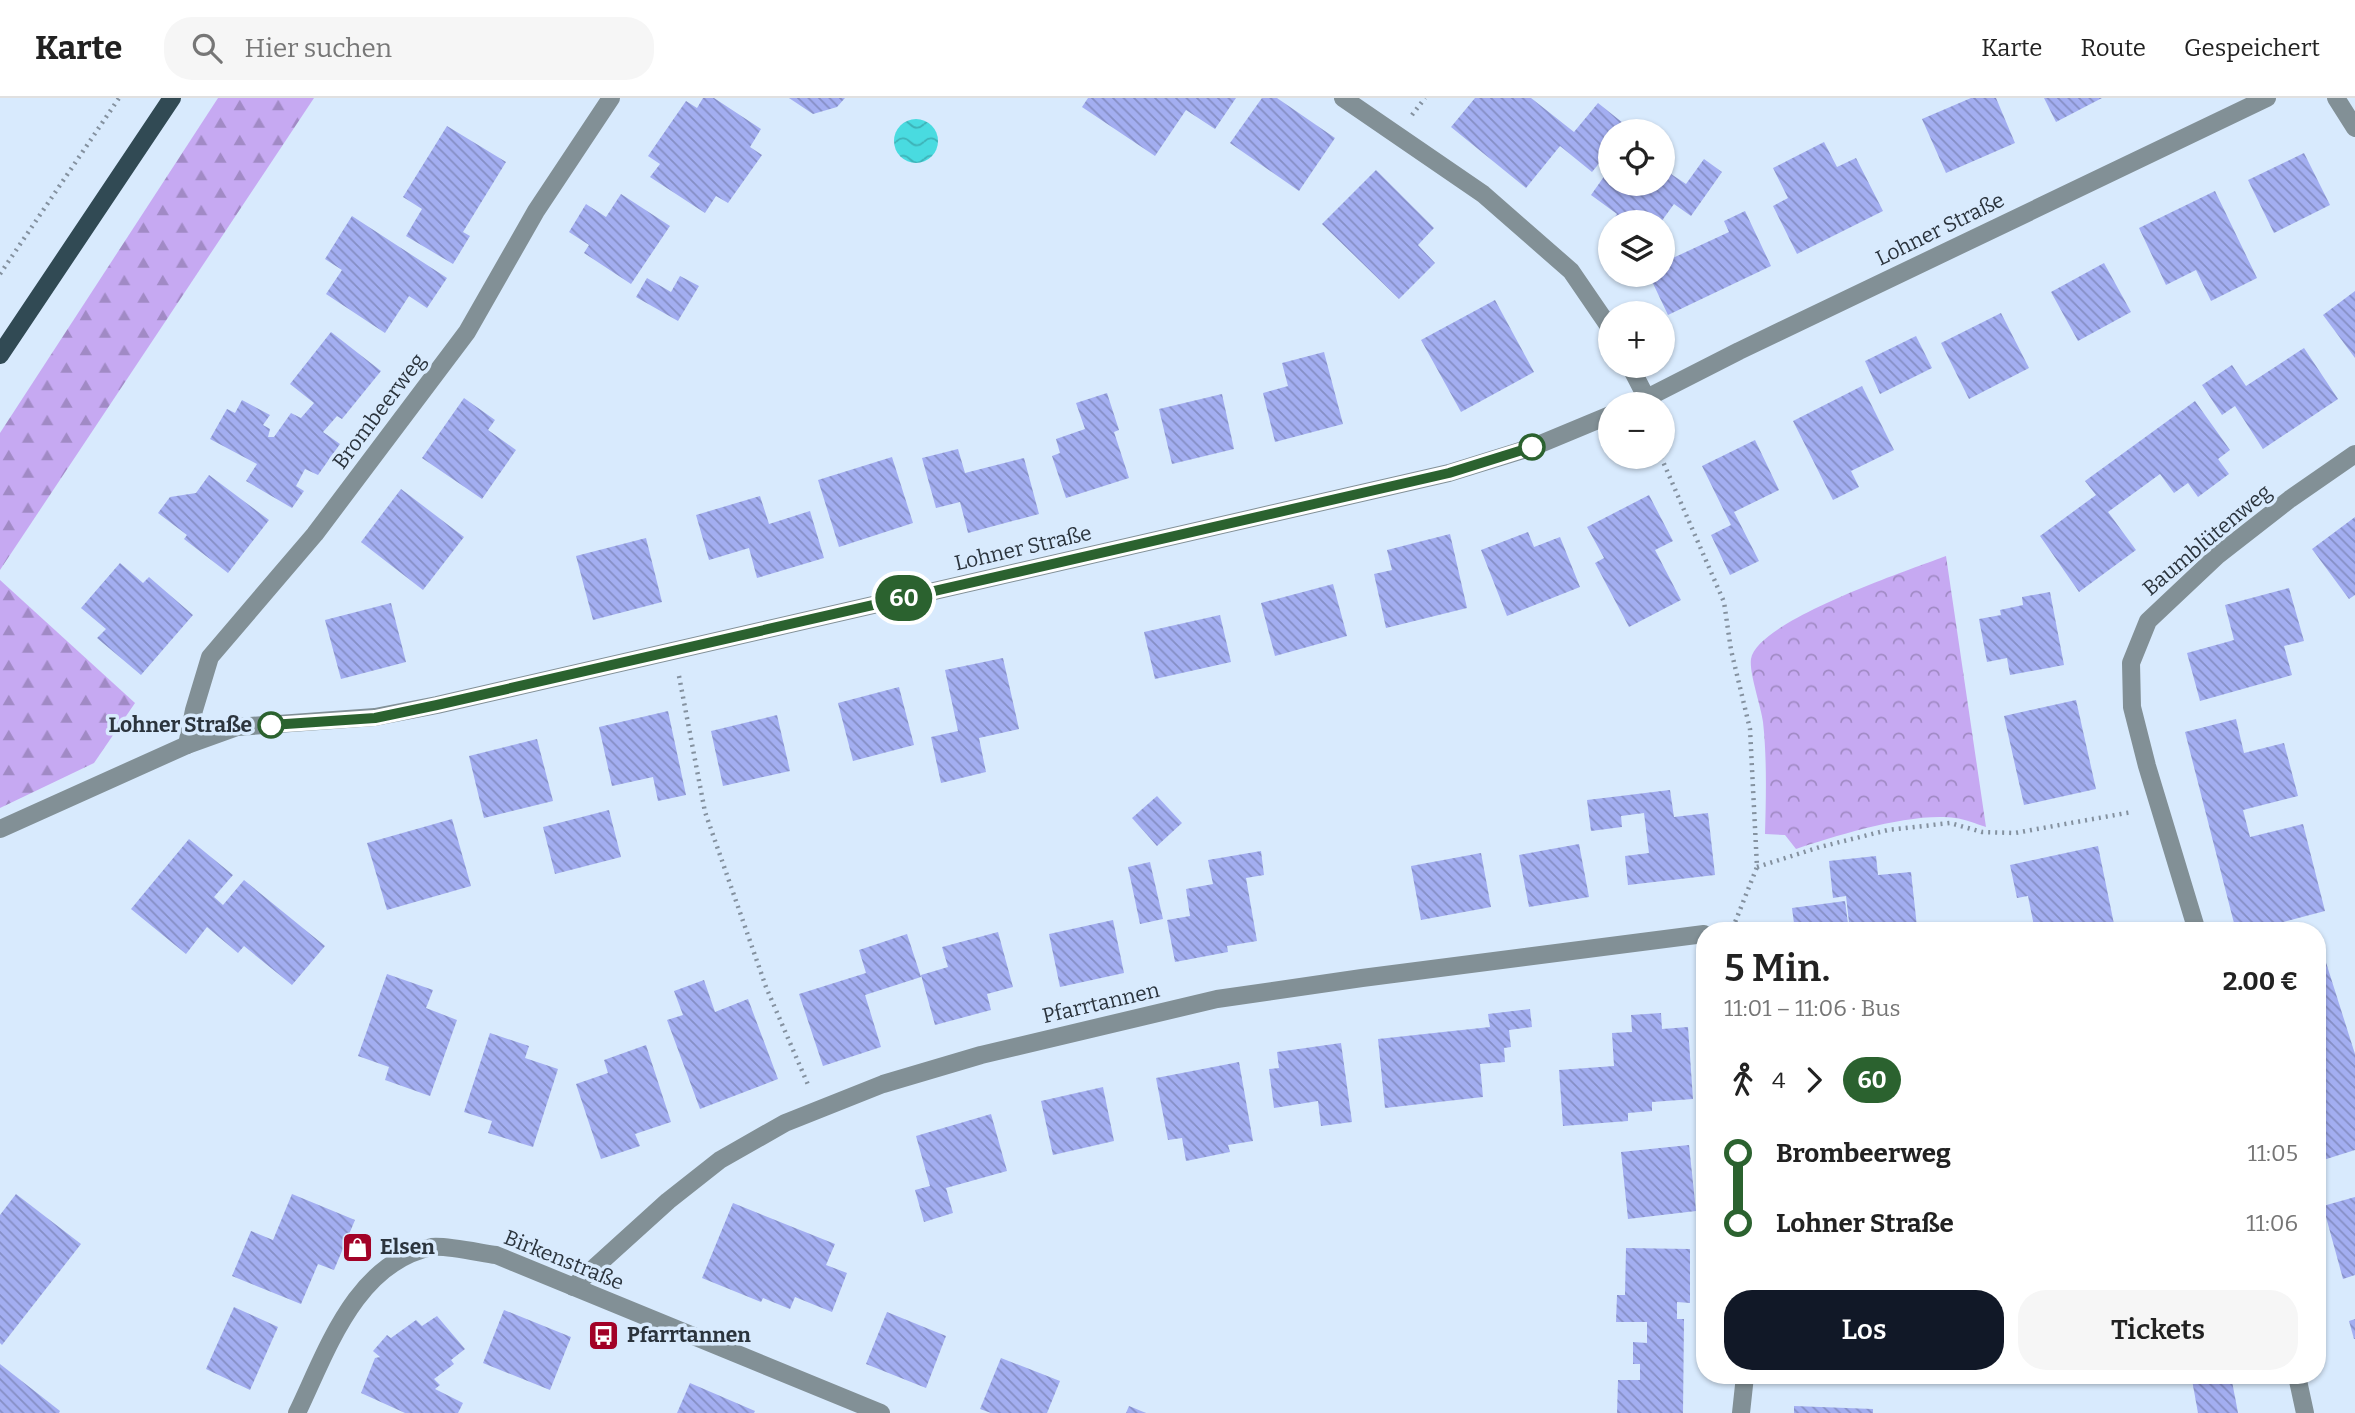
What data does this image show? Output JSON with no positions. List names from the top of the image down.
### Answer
{
  "streets": {
    "street": [
      "Lohner Straße",
      "Brombeerweg",
      "Baumblütenweg",
      "Pfarrtannen",
      "Birkenstraße"
    ]
  },
  "crossings": [
    ["Lohner Straße", "Brombeerweg"],
    ["Pfarrtannen", "Birkenstraße"]
  ],
  "places": {
    "other": ["Lohner Straße"],
    "shop": ["Elsen"],
    "bus stop": ["Pfarrtannen"]
  },
  "lines": ["bus line 60"],
  "page": {
    "header": "Karte",
    "search": "Hier suchen",
    "nav": ["Karte", "Route", "Gespeichert"],
    "on_map": "60",
    "map_buttons": ["+", "−"],
    "heading": ["5 Min.", "11:01 – 11:06 · Bus", "2.00 €"],
    "legs": ["4", "60"],
    "list": [
      {
        "name": "Brombeerweg",
        "value": "11:05"
      },
      {
        "name": "Lohner Straße",
        "value": "11:06"
      }
    ],
    "buttons": ["Los", "Tickets"]
  }
}
